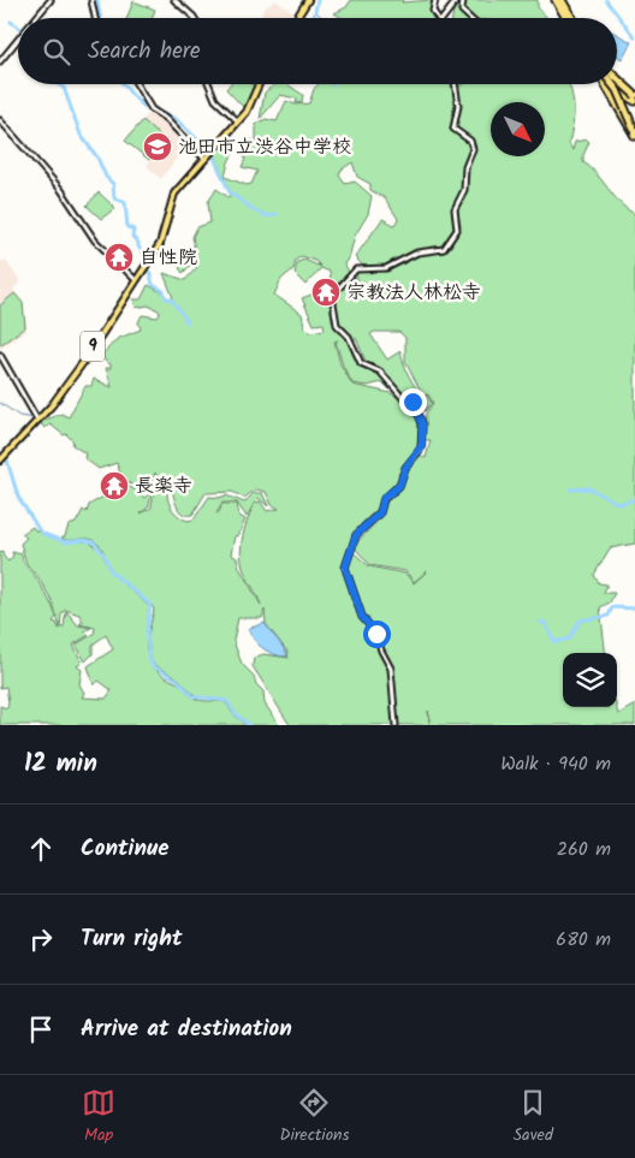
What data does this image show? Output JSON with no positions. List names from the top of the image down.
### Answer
{
  "streets": {
    "main road": ["9"]
  },
  "places": {
    "school or university": ["池田市立渋谷中学校"],
    "temple": ["自性院", "宗教法人林松寺", "長楽寺"]
  },
  "north": "bottom right",
  "page": {
    "search": "Search here",
    "heading": ["12 min", "Walk · 940 m"],
    "list": [
      ["Continue", "260 m"],
      ["Turn right", "680 m"],
      "Arrive at destination"
    ],
    "nav": ["Map", "Directions", "Saved"]
  }
}
